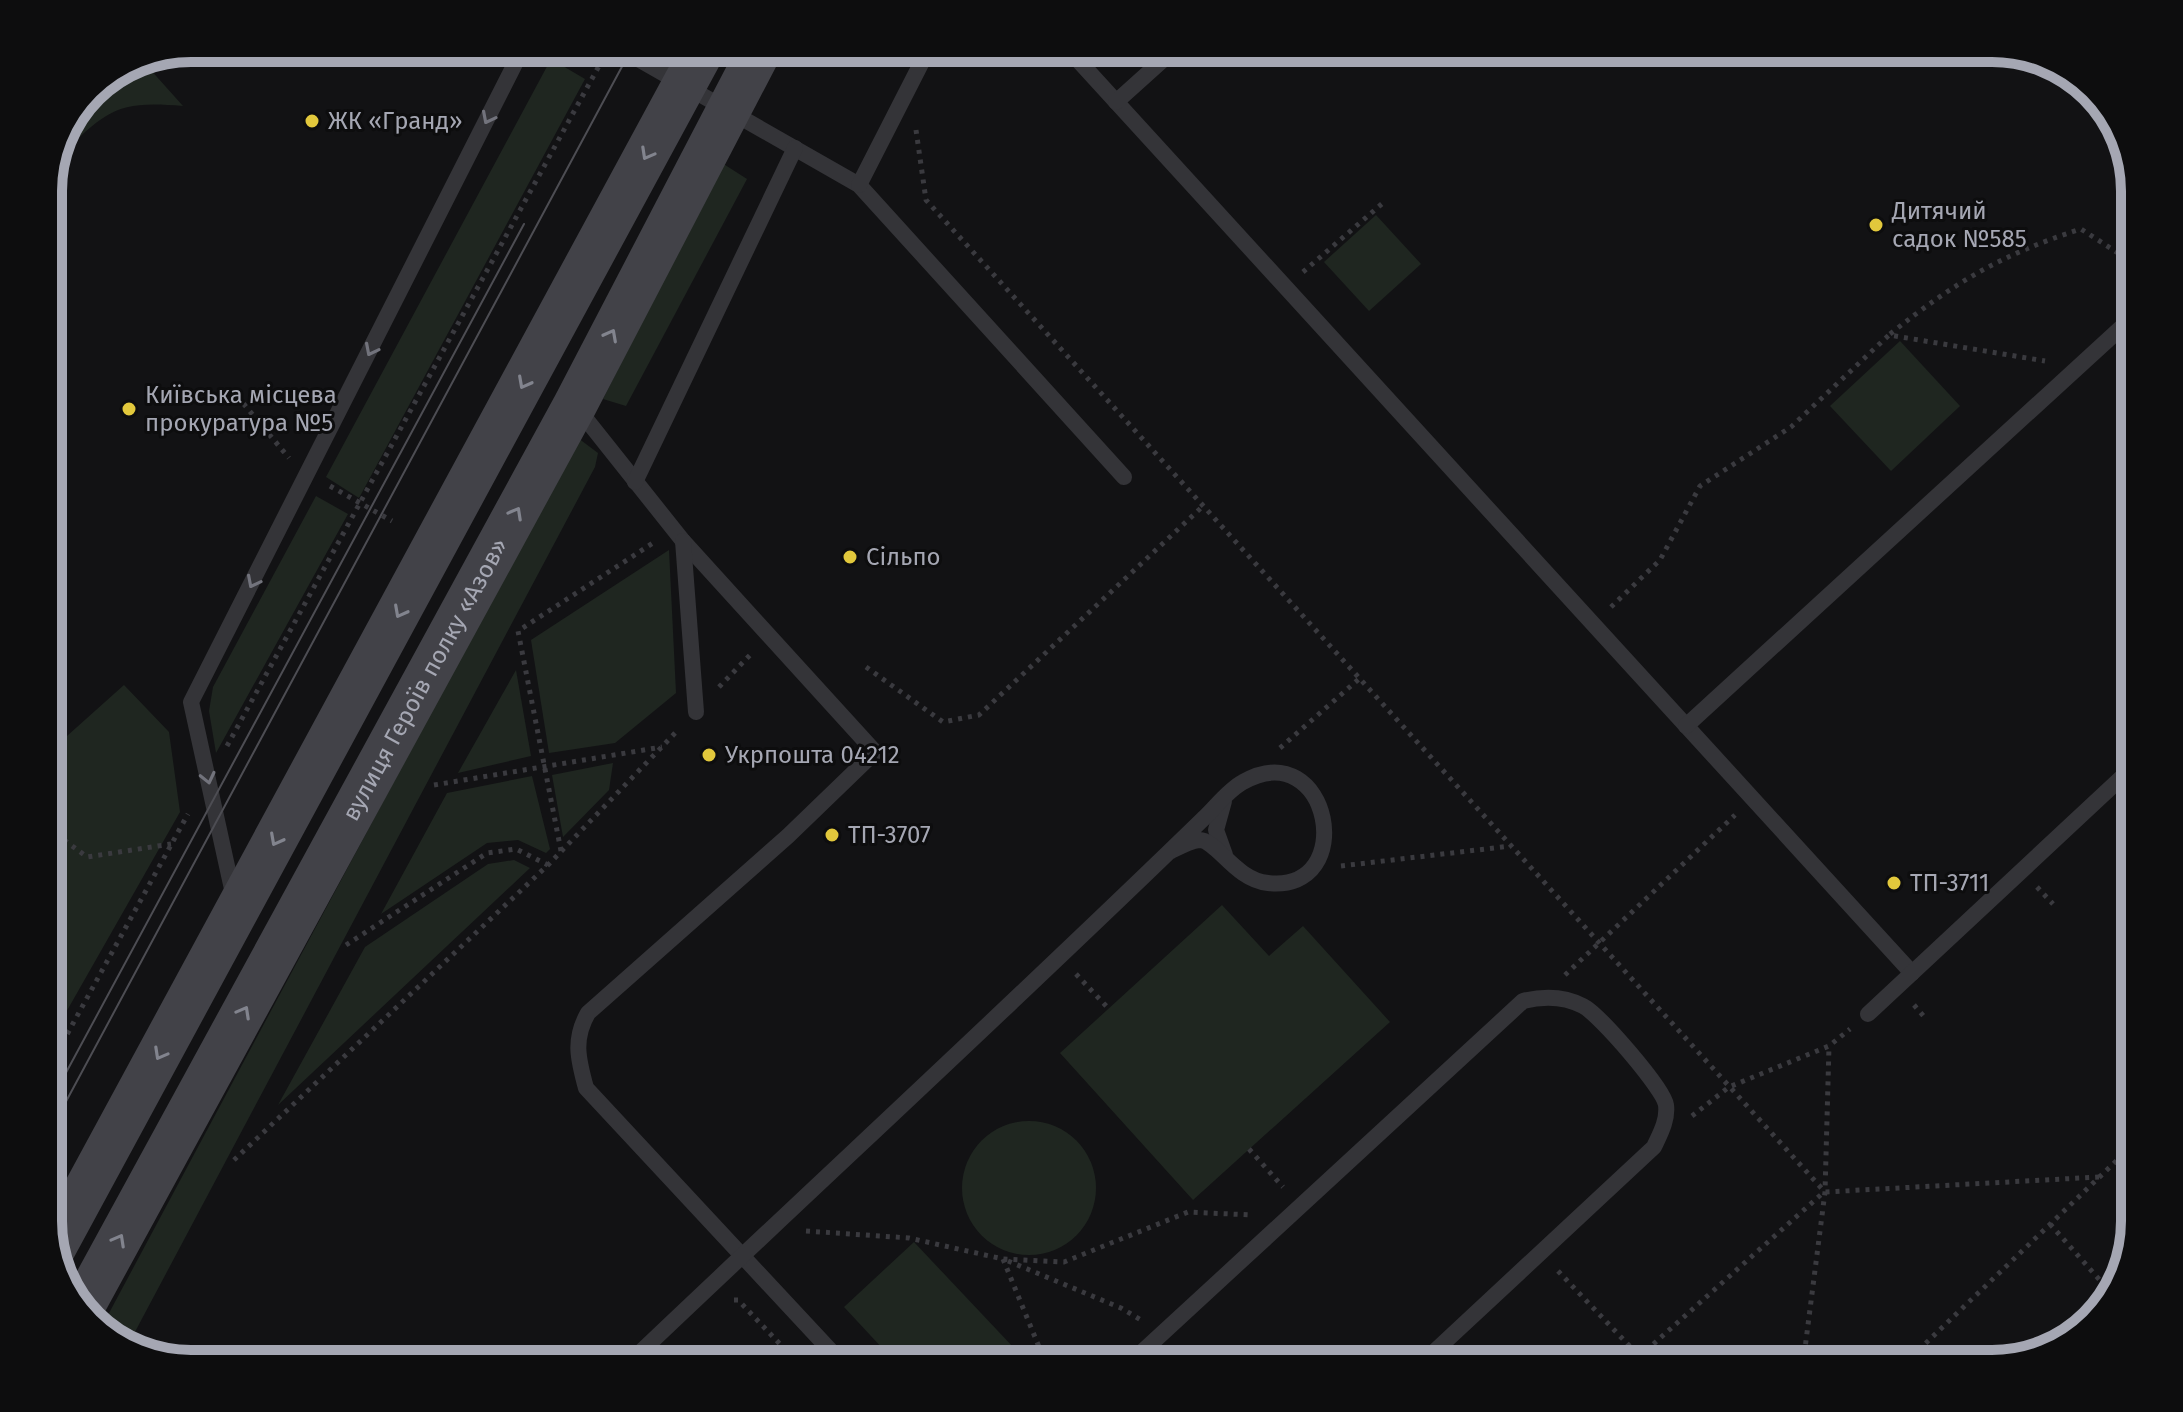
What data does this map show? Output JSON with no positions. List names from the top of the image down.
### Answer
{
  "streets": {
    "main road": ["вулиця Героїв полку «Азов»"]
  },
  "places": [
    "ЖК «Гранд»",
    "Дитячий садок №585",
    "Київська місцева прокуратура №5",
    "Сільпо",
    "Укрпошта 04212",
    "ТП-3707",
    "ТП-3711"
  ]
}
